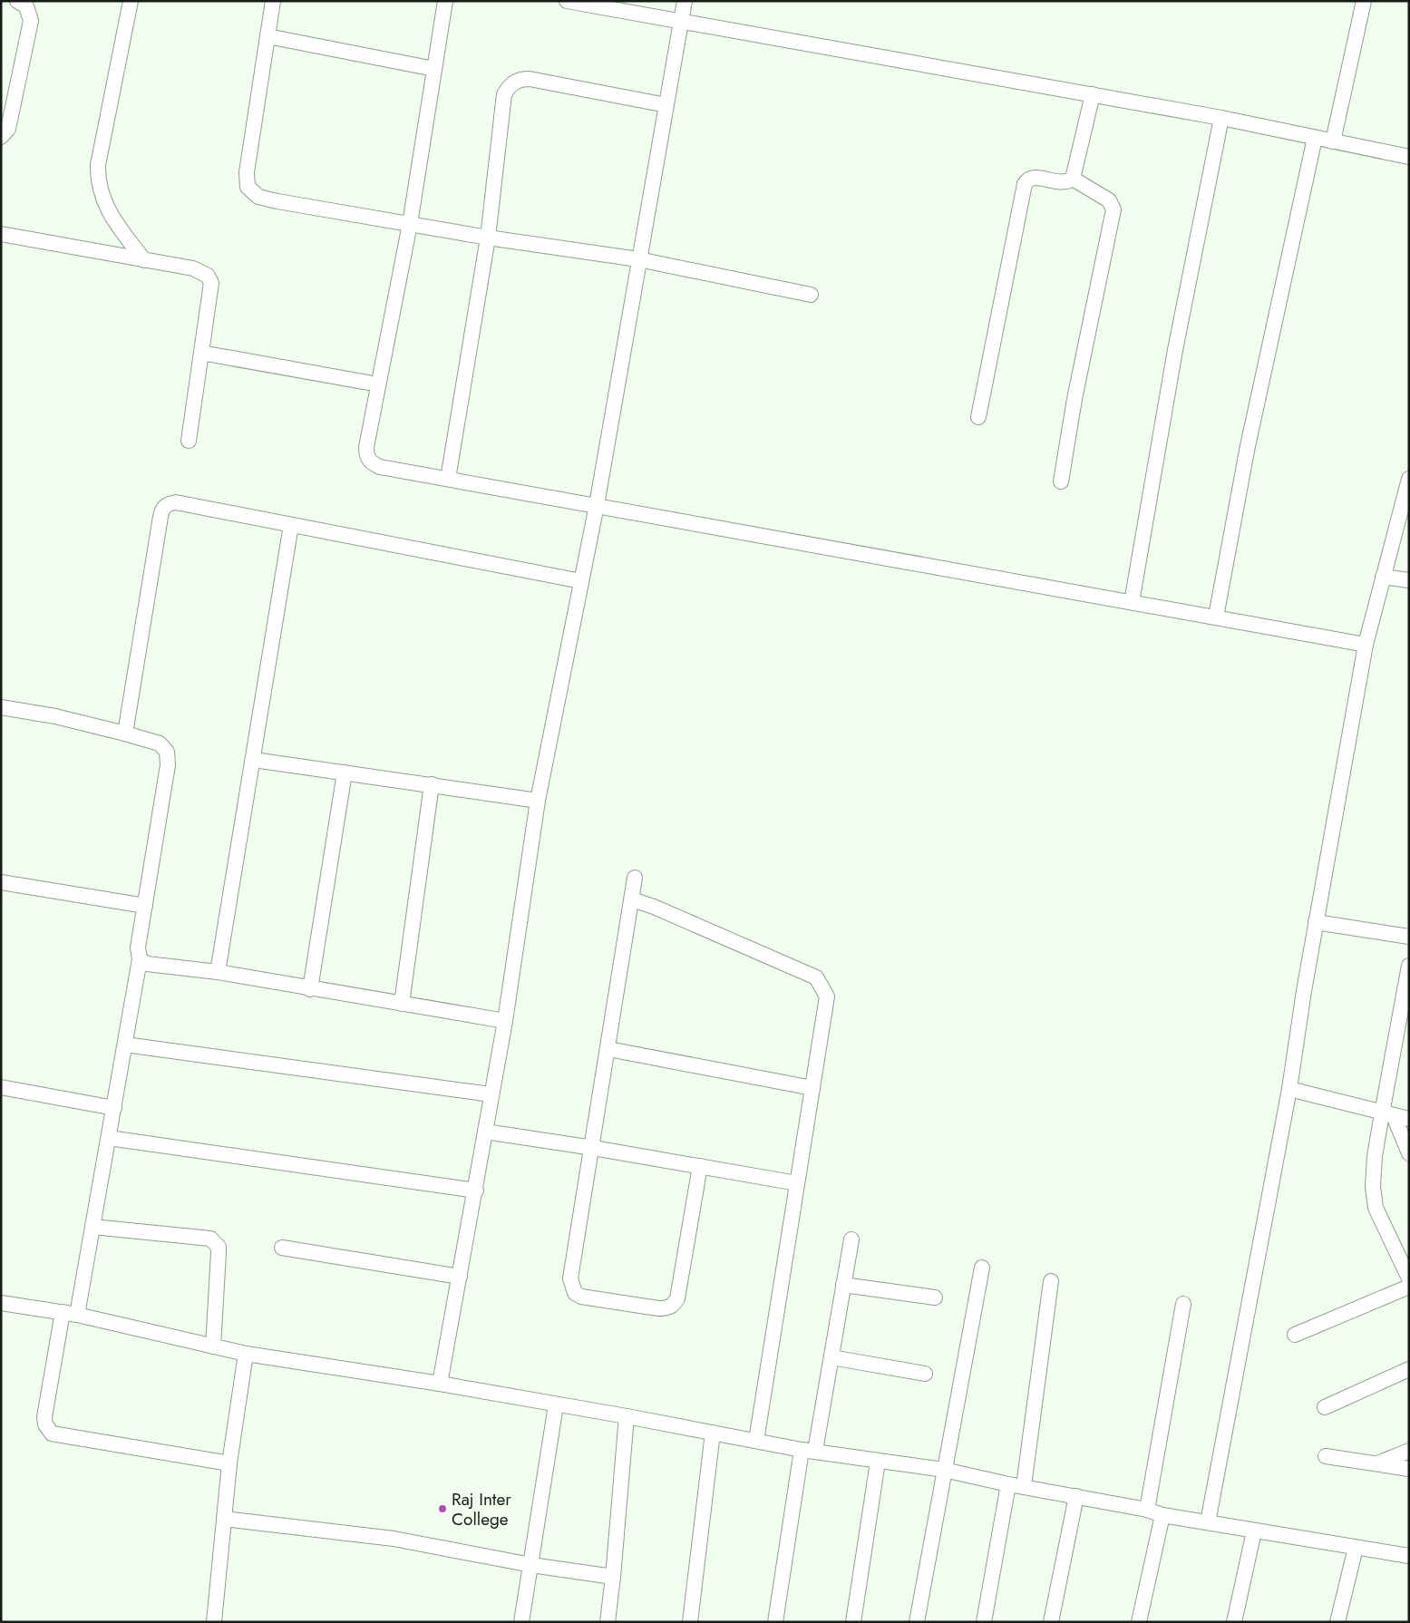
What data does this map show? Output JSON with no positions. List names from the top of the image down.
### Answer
{
  "places": ["Raj Inter College"]
}
